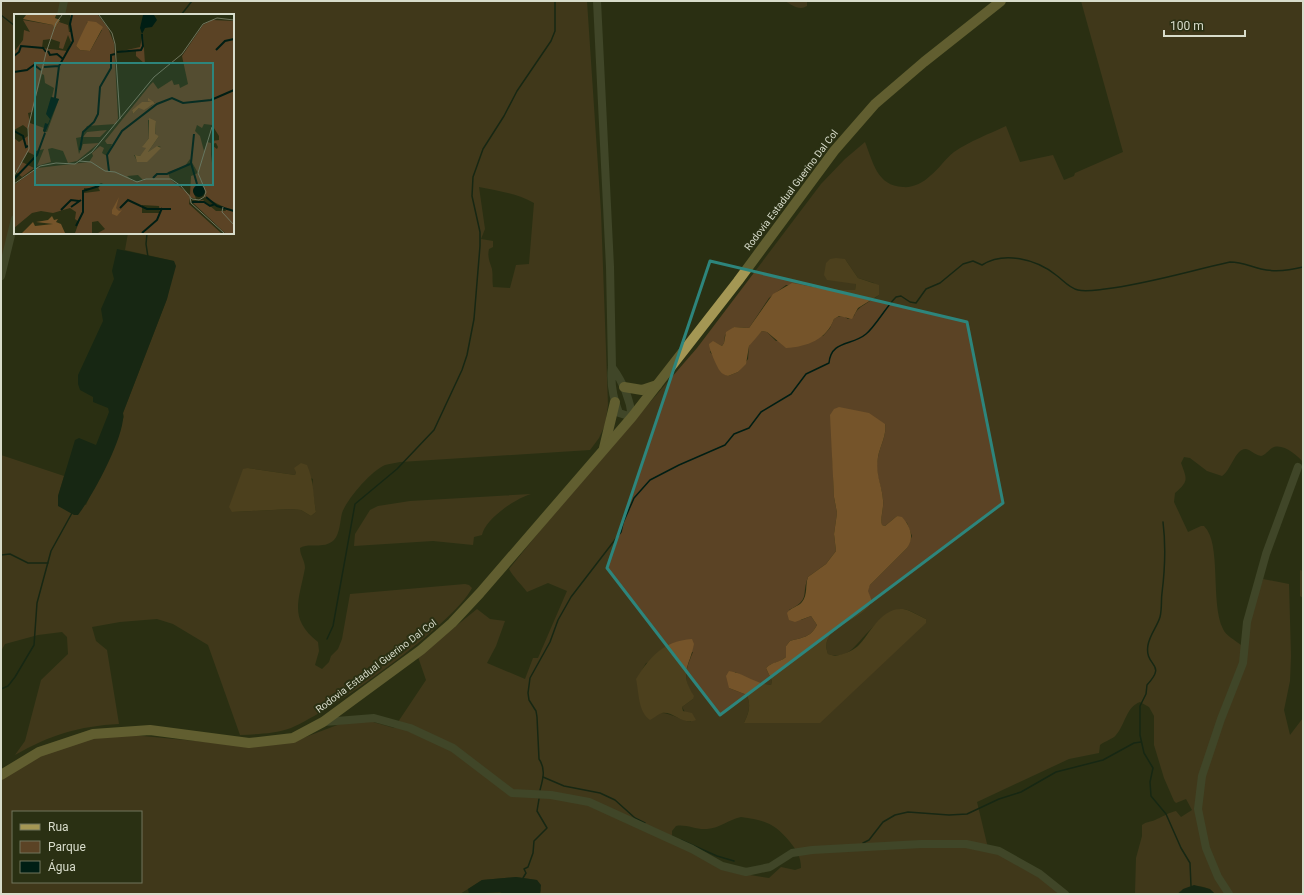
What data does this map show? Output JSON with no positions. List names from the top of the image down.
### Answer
{
  "streets": {
    "main road": ["Rodovia Estadual Guerino Dal Col"]
  },
  "legend": ["Rua", "Parque", "Água"],
  "scale_bar": "100 m"
}
